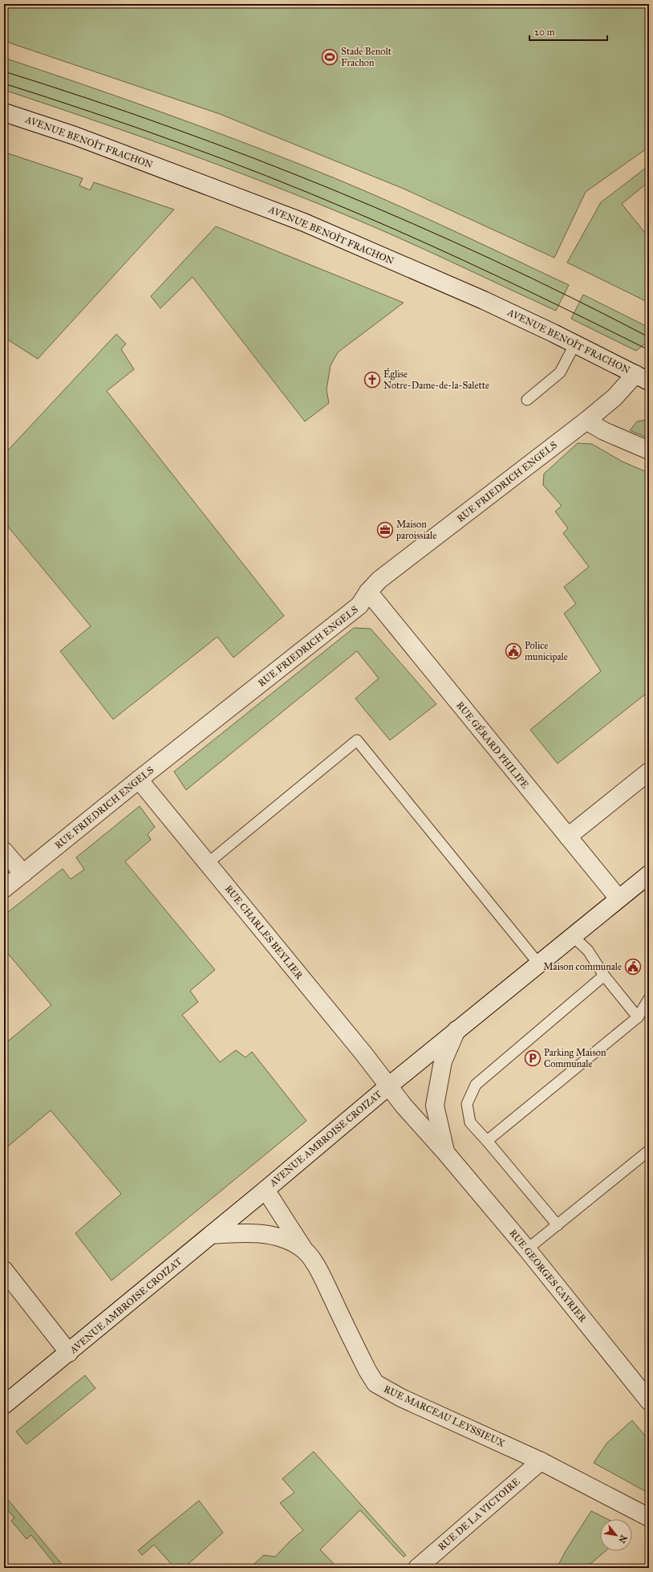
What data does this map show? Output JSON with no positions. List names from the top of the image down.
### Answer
{
  "streets": {
    "street": [
      "AVENUE BENOÎT FRACHON",
      "RUE FRIEDRICH ENGELS",
      "RUE GÉRARD PHILIPE",
      "RUE CHARLES BEYLIER",
      "AVENUE AMBROISE CROIZAT",
      "RUE GEORGES CAYRIER",
      "RUE MARCEAU LEYSSIEUX",
      "RUE DE LA VICTOIRE"
    ]
  },
  "crossings": [
    ["AVENUE BENOÎT FRACHON", "RUE FRIEDRICH ENGELS"],
    ["RUE FRIEDRICH ENGELS", "RUE GÉRARD PHILIPE"],
    ["RUE FRIEDRICH ENGELS", "RUE CHARLES BEYLIER"],
    ["RUE GÉRARD PHILIPE", "AVENUE AMBROISE CROIZAT"],
    ["RUE CHARLES BEYLIER", "AVENUE AMBROISE CROIZAT"],
    ["RUE CHARLES BEYLIER", "RUE GEORGES CAYRIER"],
    ["AVENUE AMBROISE CROIZAT", "RUE GEORGES CAYRIER"],
    ["AVENUE AMBROISE CROIZAT", "RUE MARCEAU LEYSSIEUX"],
    ["RUE MARCEAU LEYSSIEUX", "RUE DE LA VICTOIRE"]
  ],
  "places": {
    "sports": ["Stade Benoît Frachon"],
    "church": ["Église Notre-Dame-de-la-Salette"],
    "office": ["Maison paroissiale"],
    "public building": ["Police municipale", "Maison communale"],
    "parking": ["Parking Maison Communale"]
  },
  "scale_bar": "20 m",
  "north": "bottom right"
}
